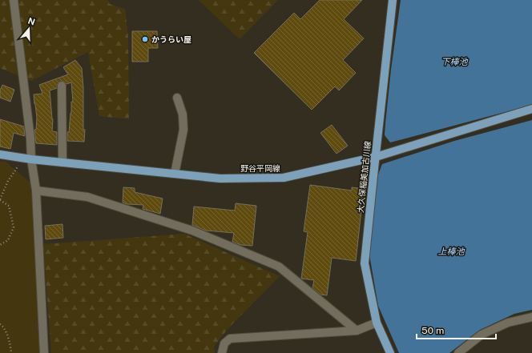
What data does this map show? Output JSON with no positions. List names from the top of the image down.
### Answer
{
  "streets": {
    "main road": ["野谷平岡線", "大久保稲美加古川線"]
  },
  "crossings": [
    ["野谷平岡線", "大久保稲美加古川線"]
  ],
  "water": ["下棒池", "上棒池"],
  "places": ["かうらい屋"],
  "scale_bar": "50 m",
  "north": "top"
}
